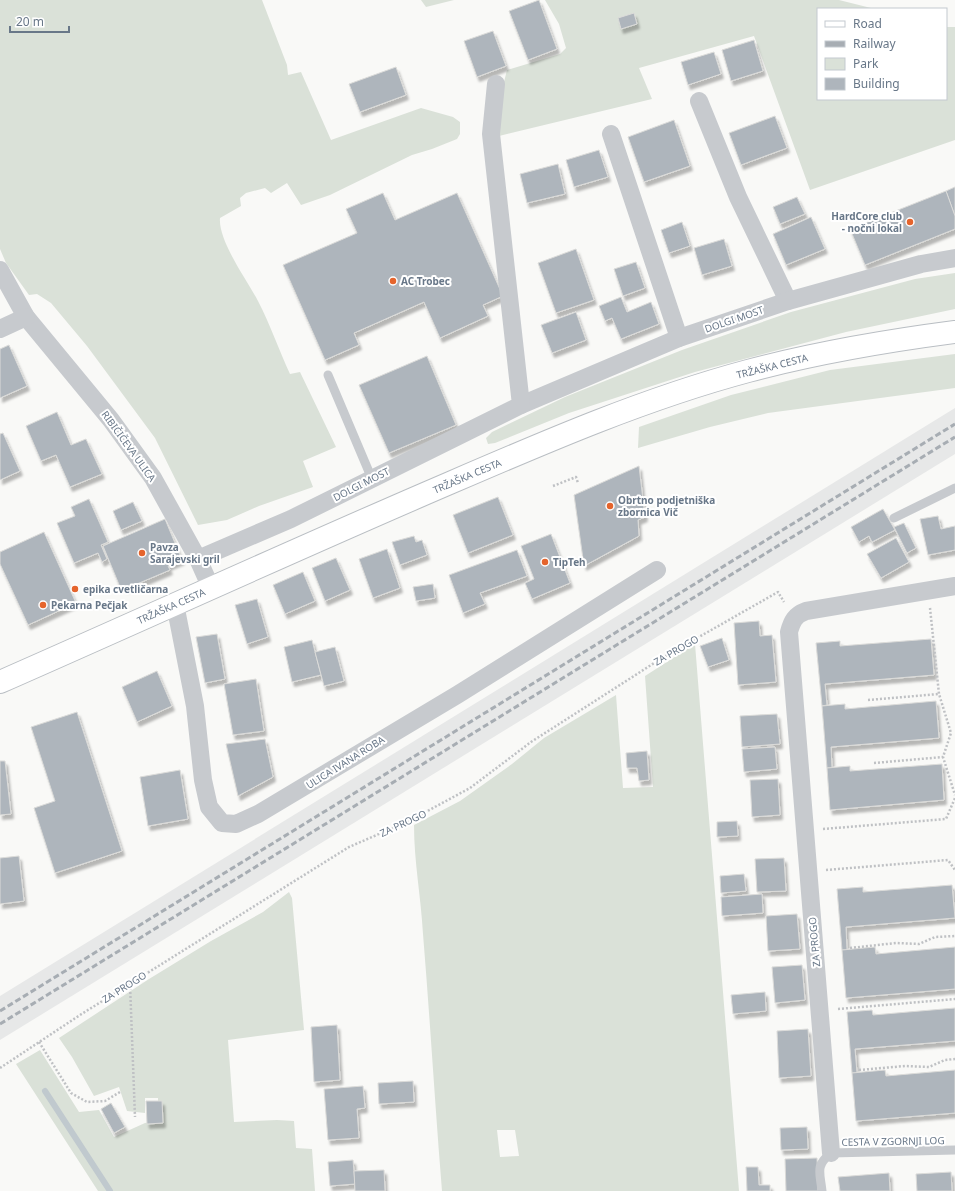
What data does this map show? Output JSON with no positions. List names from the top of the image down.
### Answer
{
  "streets": {
    "main road": ["TRŽAŠKA CESTA"],
    "street": [
      "DOLGI MOST",
      "RIBIČIČEVA ULICA",
      "ZA PROGO",
      "ULICA IVANA ROBA"
    ],
    "lane": ["CESTA V ZGORNJI LOG"]
  },
  "crossings": [
    ["DOLGI MOST", "RIBIČIČEVA ULICA"],
    ["TRŽAŠKA CESTA", "RIBIČIČEVA ULICA"],
    ["TRŽAŠKA CESTA", "ULICA IVANA ROBA"],
    ["ZA PROGO", "CESTA V ZGORNJI LOG"]
  ],
  "places": [
    "HardCore club - nočni lokal",
    "AC Trobec",
    "Obrtno podjetniška zbornica Vič",
    "Pavza Sarajevski gril",
    "TipTeh",
    "epika cvetličarna",
    "Pekarna Pečjak"
  ],
  "legend": [
    "Road",
    "Railway",
    "Park",
    "Building"
  ],
  "scale_bar": "20 m"
}
